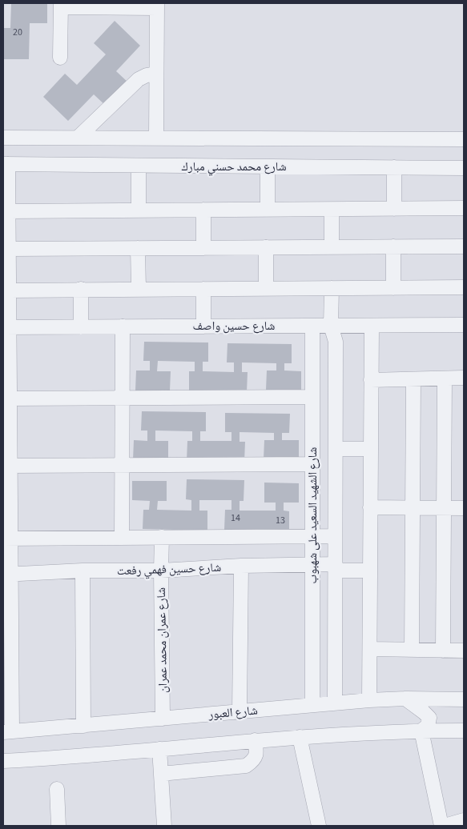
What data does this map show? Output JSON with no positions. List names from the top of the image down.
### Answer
{
  "streets": {
    "street": [
      "شارع محمد حسني مبارك",
      "شارع حسين واصف",
      "شارع الشهيد السعيد على شهبوب",
      "شارع حسين فهمي رفعت",
      "شارع عمران محمد عمران",
      "شارع العبور"
    ]
  },
  "crossings": [
    ["شارع حسين واصف", "شارع الشهيد السعيد على شهبوب"],
    ["شارع الشهيد السعيد على شهبوب", "شارع حسين فهمي رفعت"],
    ["شارع الشهيد السعيد على شهبوب", "شارع العبور"],
    ["شارع حسين فهمي رفعت", "شارع عمران محمد عمران"],
    ["شارع عمران محمد عمران", "شارع العبور"]
  ],
  "house_numbers": ["20", "14", "13"]
}
